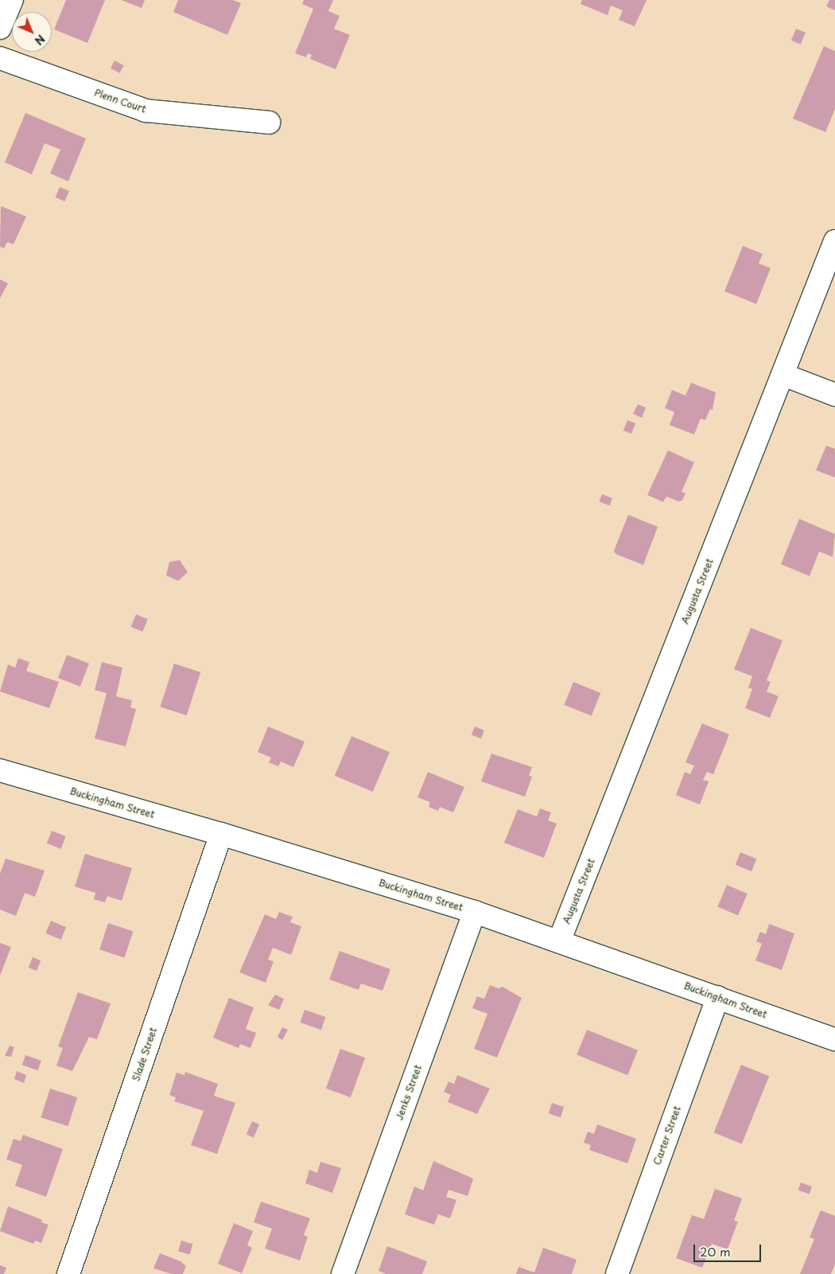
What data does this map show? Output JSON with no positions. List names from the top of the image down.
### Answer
{
  "streets": {
    "street": [
      "Plenn Court",
      "Augusta Street",
      "Buckingham Street",
      "Slade Street",
      "Jenks Street",
      "Carter Street"
    ]
  },
  "crossings": [
    ["Augusta Street", "Buckingham Street"],
    ["Buckingham Street", "Slade Street"],
    ["Buckingham Street", "Jenks Street"],
    ["Buckingham Street", "Carter Street"]
  ],
  "scale_bar": "20 m",
  "north": "bottom right"
}
